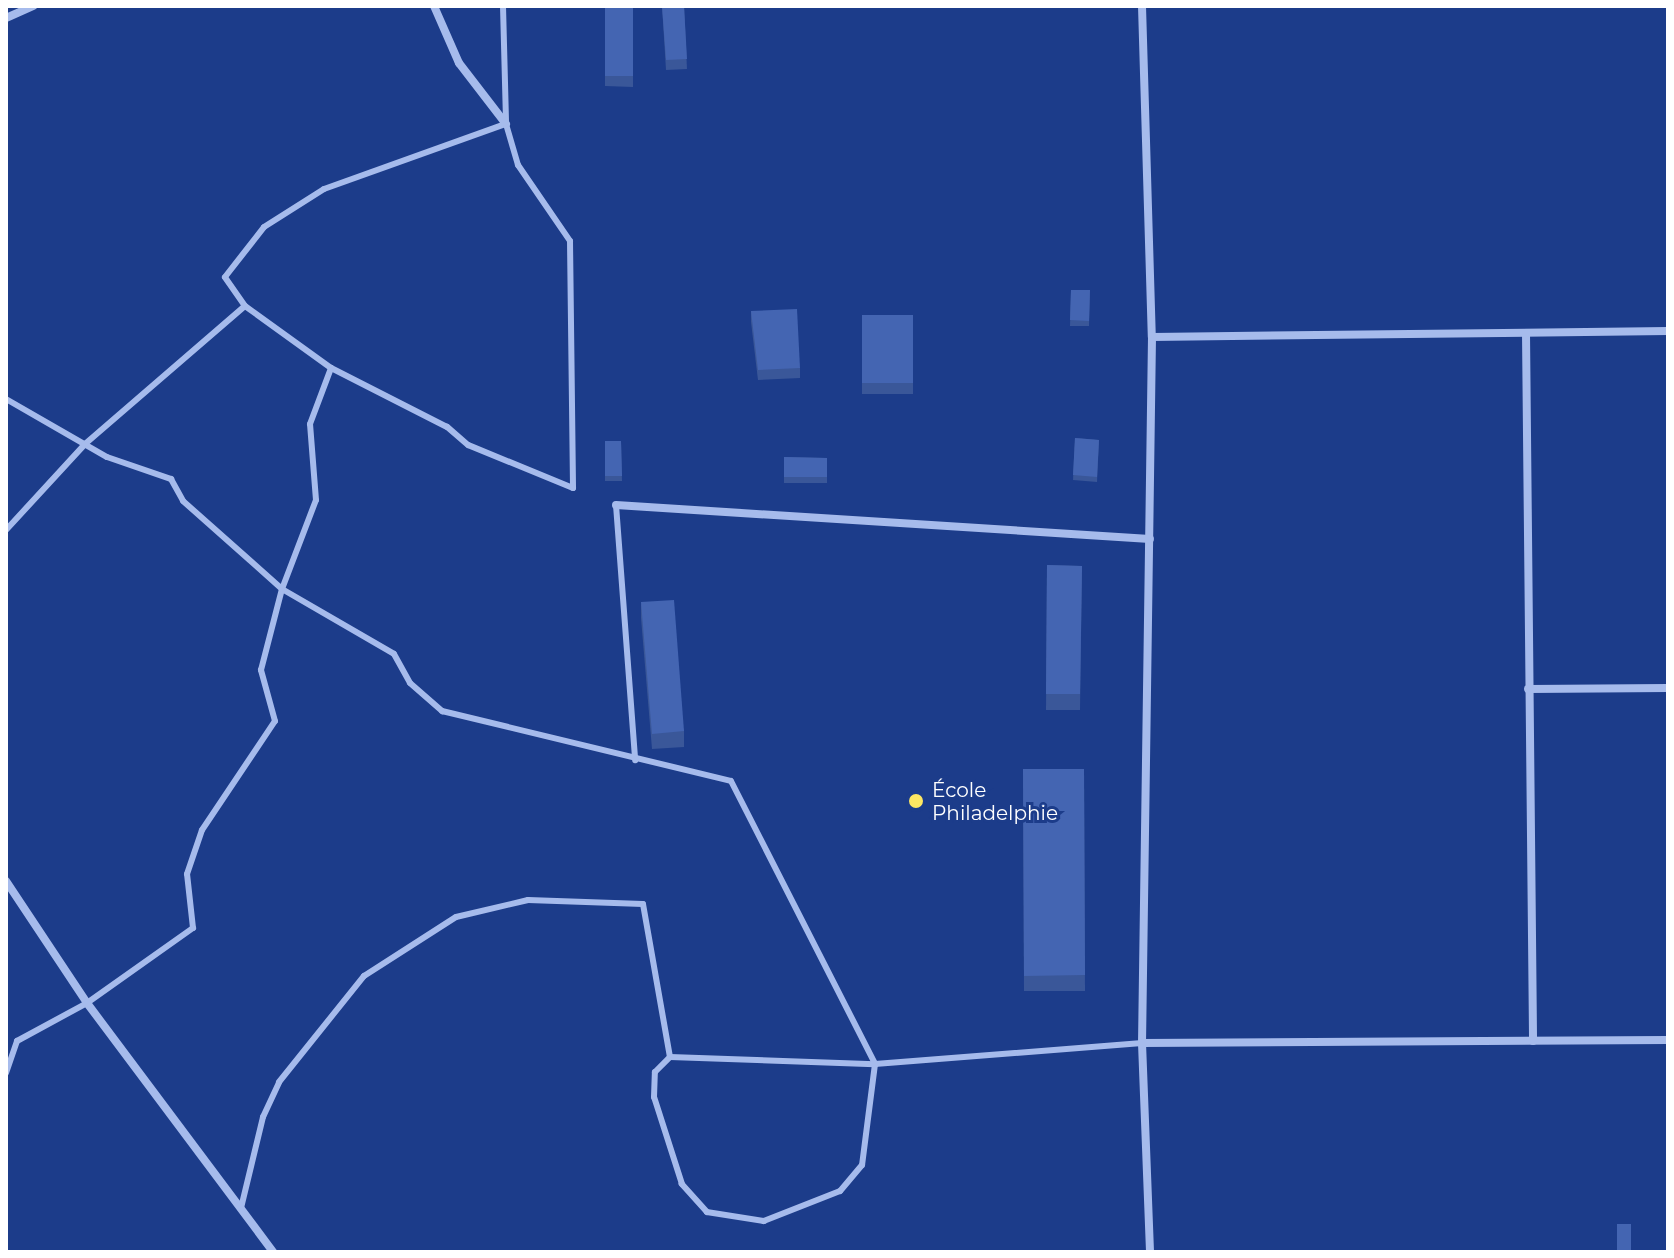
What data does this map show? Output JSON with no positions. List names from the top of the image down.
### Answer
{
  "places": ["École Philadelphie"]
}
